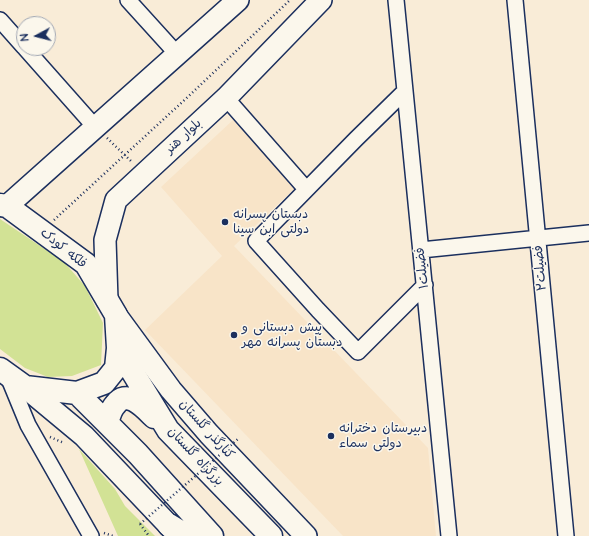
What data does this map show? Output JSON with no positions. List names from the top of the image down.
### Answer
{
  "streets": {
    "highway": ["فلکه کودک", "بزرگراه گلستان"],
    "street": [
      "بلوار هنر",
      "فضیلت۱",
      "فضیلت۲",
      "کنارگذر گلستان"
    ]
  },
  "crossings": [
    ["بلوار هنر", "فلکه کودک"],
    ["بلوار هنر", "کنارگذر گلستان"],
    ["فلکه کودک", "کنارگذر گلستان"],
    ["فلکه کودک", "بزرگراه گلستان"]
  ],
  "places": ["دبستان پسرانه دولتی ابن سینا", "پیش دبستانی و دبستان پسرانه مهر", "دبیرستان دخترانه دولتی سماء"],
  "north": "left"
}
